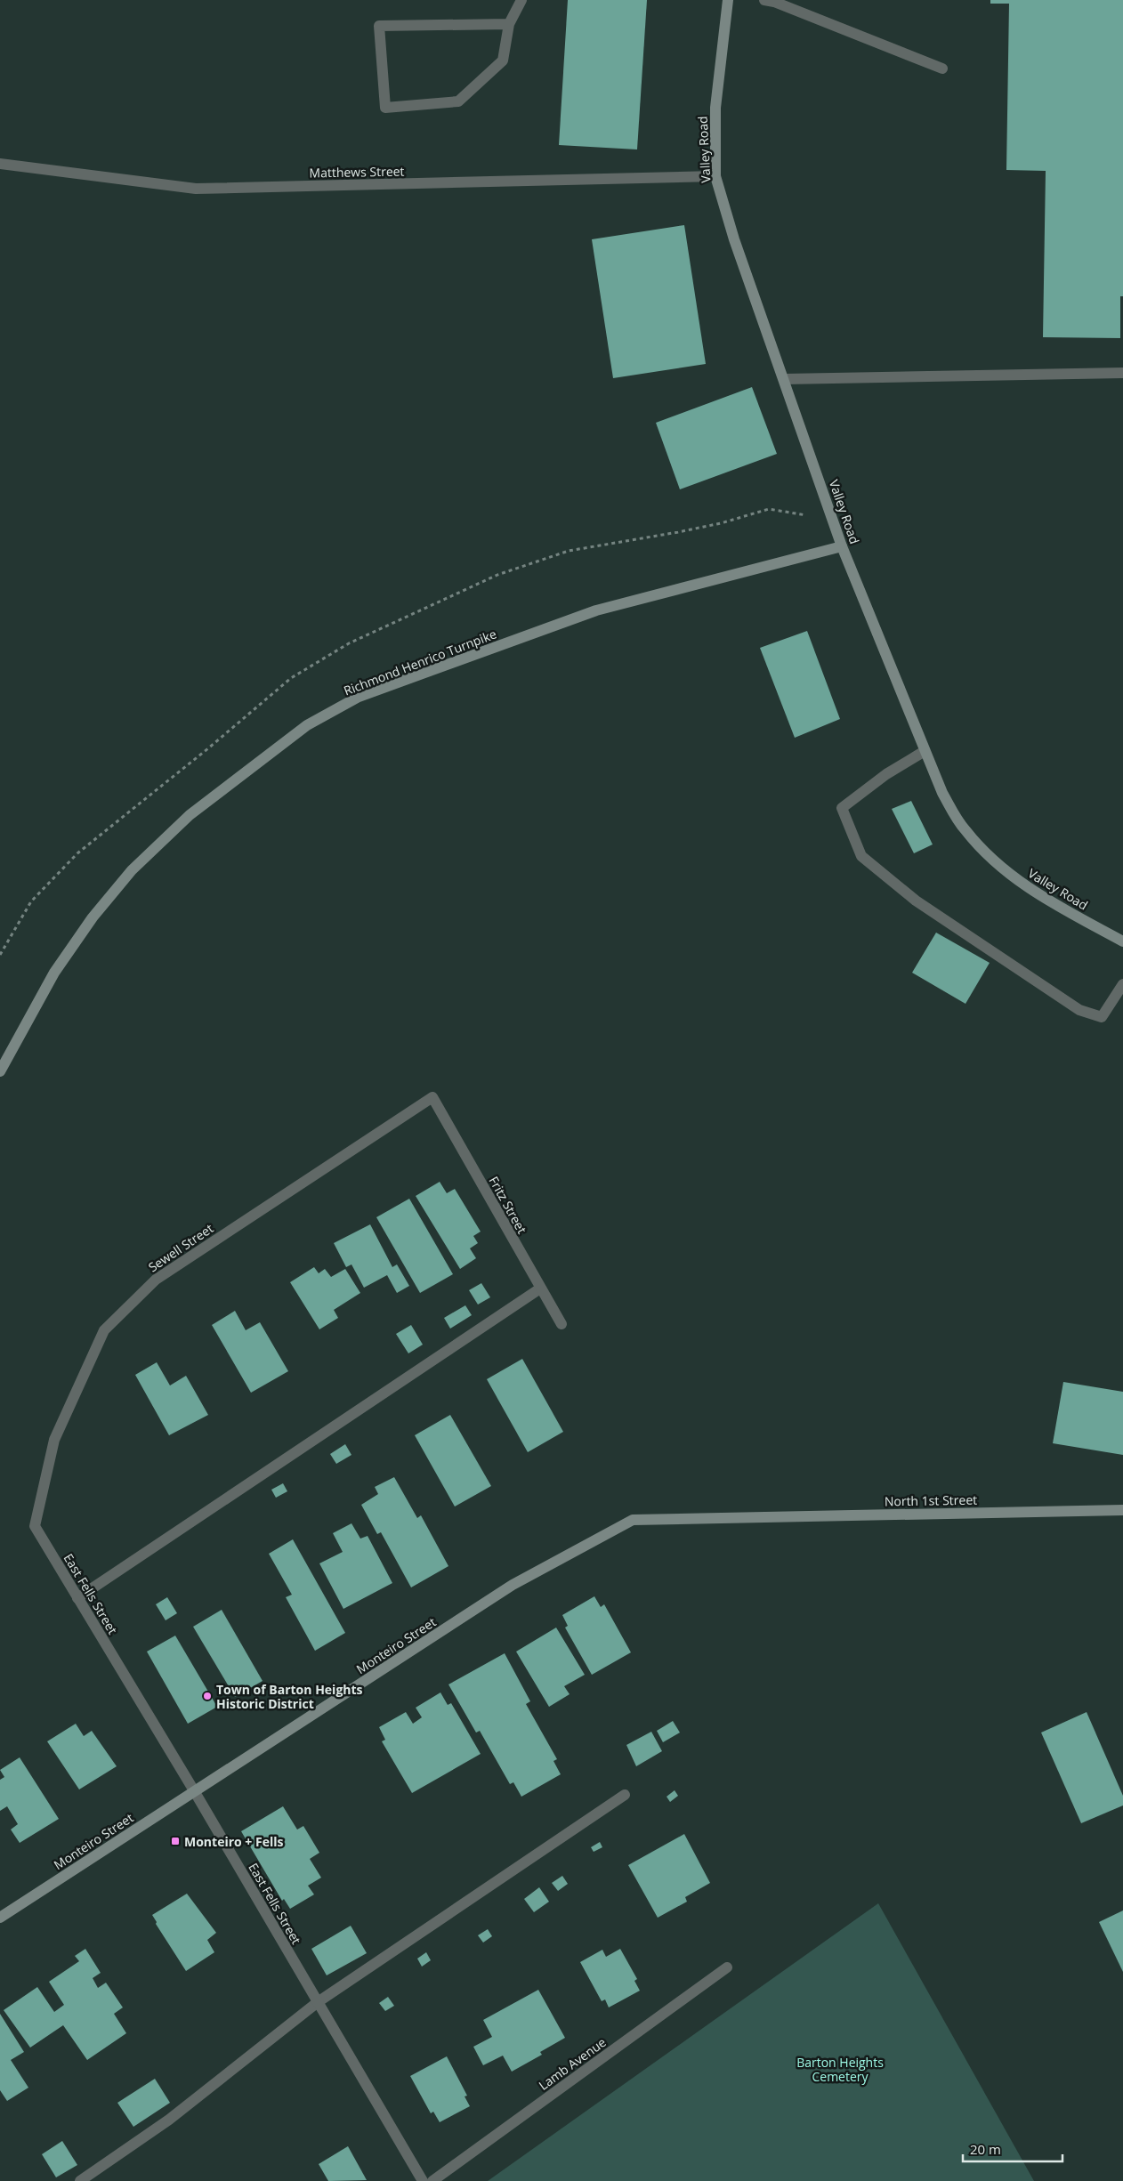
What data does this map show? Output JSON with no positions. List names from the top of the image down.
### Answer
{
  "streets": {
    "street": [
      "Valley Road",
      "Matthews Street",
      "Richmond Henrico Turnpike",
      "Fritz Street",
      "Sewell Street",
      "North 1st Street",
      "East Fells Street",
      "Monteiro Street",
      "Lamb Avenue"
    ]
  },
  "crossings": [
    ["Valley Road", "Matthews Street"],
    ["Valley Road", "Richmond Henrico Turnpike"],
    ["Fritz Street", "Sewell Street"],
    ["Sewell Street", "East Fells Street"],
    ["North 1st Street", "Monteiro Street"],
    ["East Fells Street", "Monteiro Street"]
  ],
  "parks": ["Barton Heights Cemetery"],
  "places": {
    "other": ["Town of Barton Heights Historic District"],
    "transit": ["Monteiro + Fells"]
  },
  "scale_bar": "20 m"
}
